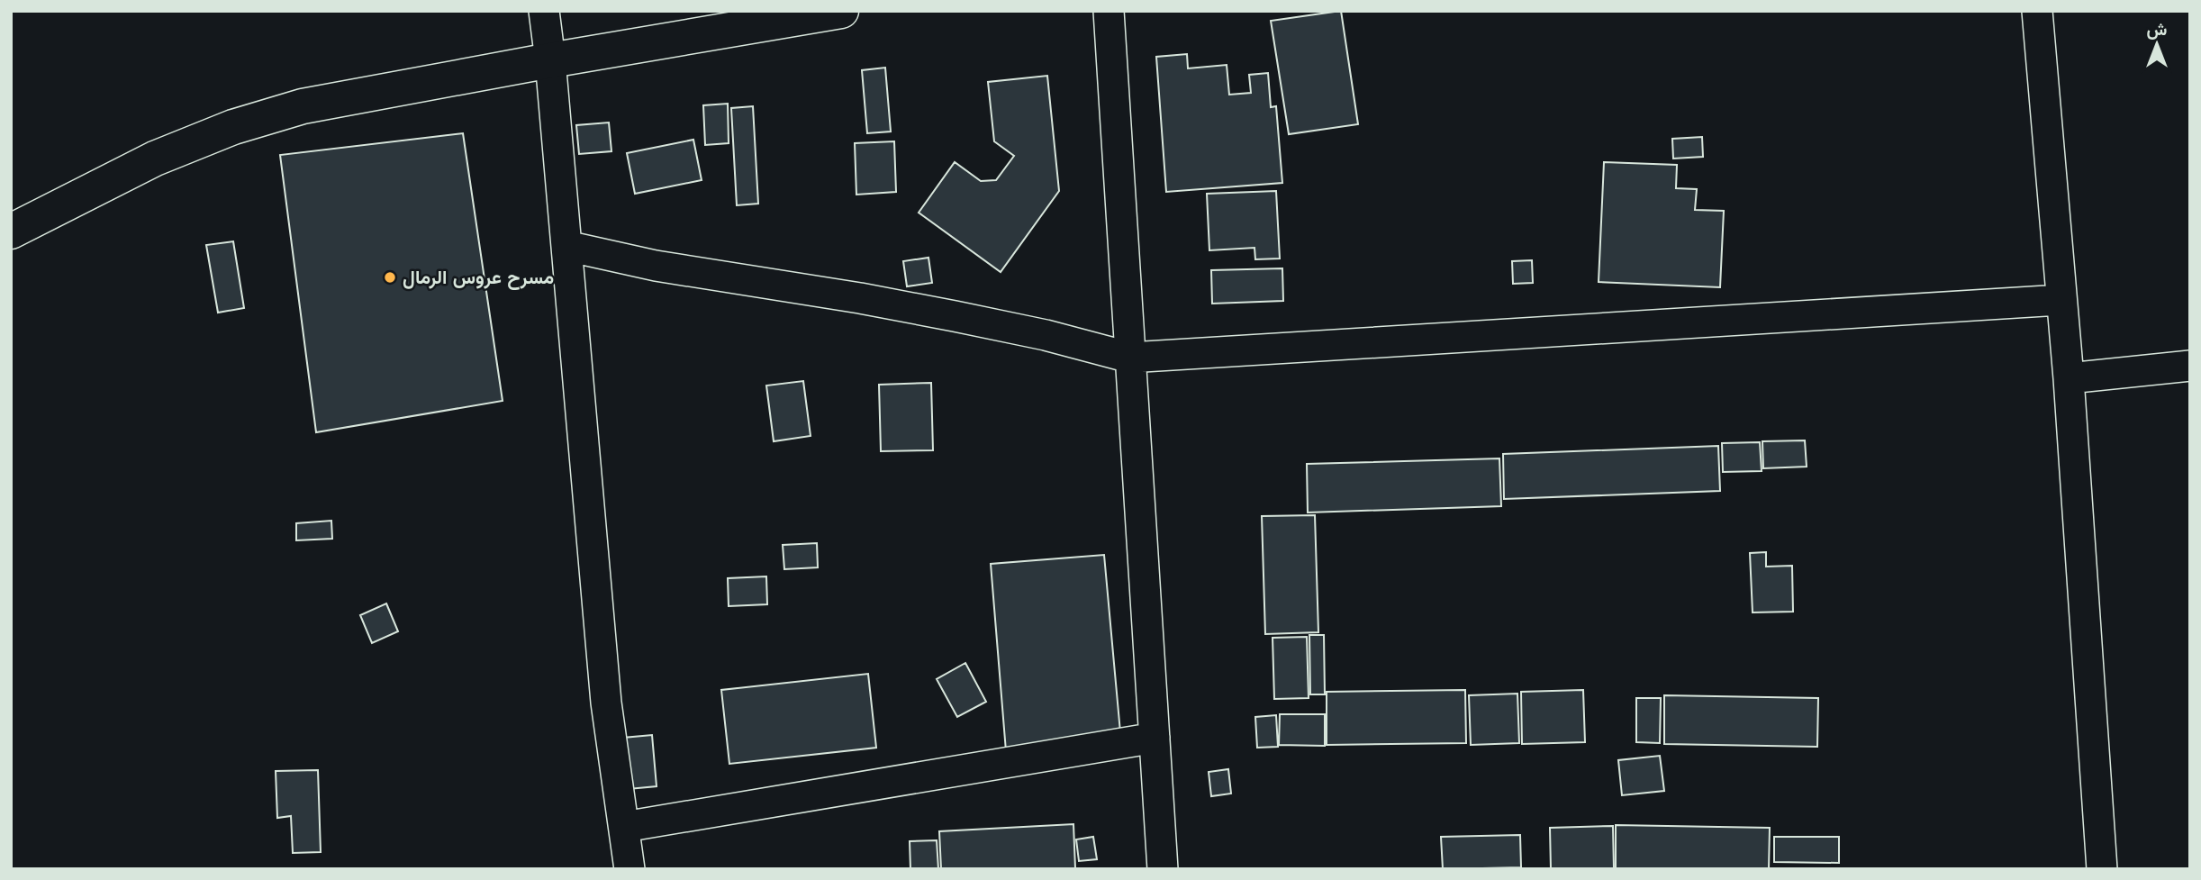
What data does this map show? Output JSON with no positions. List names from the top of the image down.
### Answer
{
  "places": ["مسرح عروس الرمال"],
  "north": "top"
}
